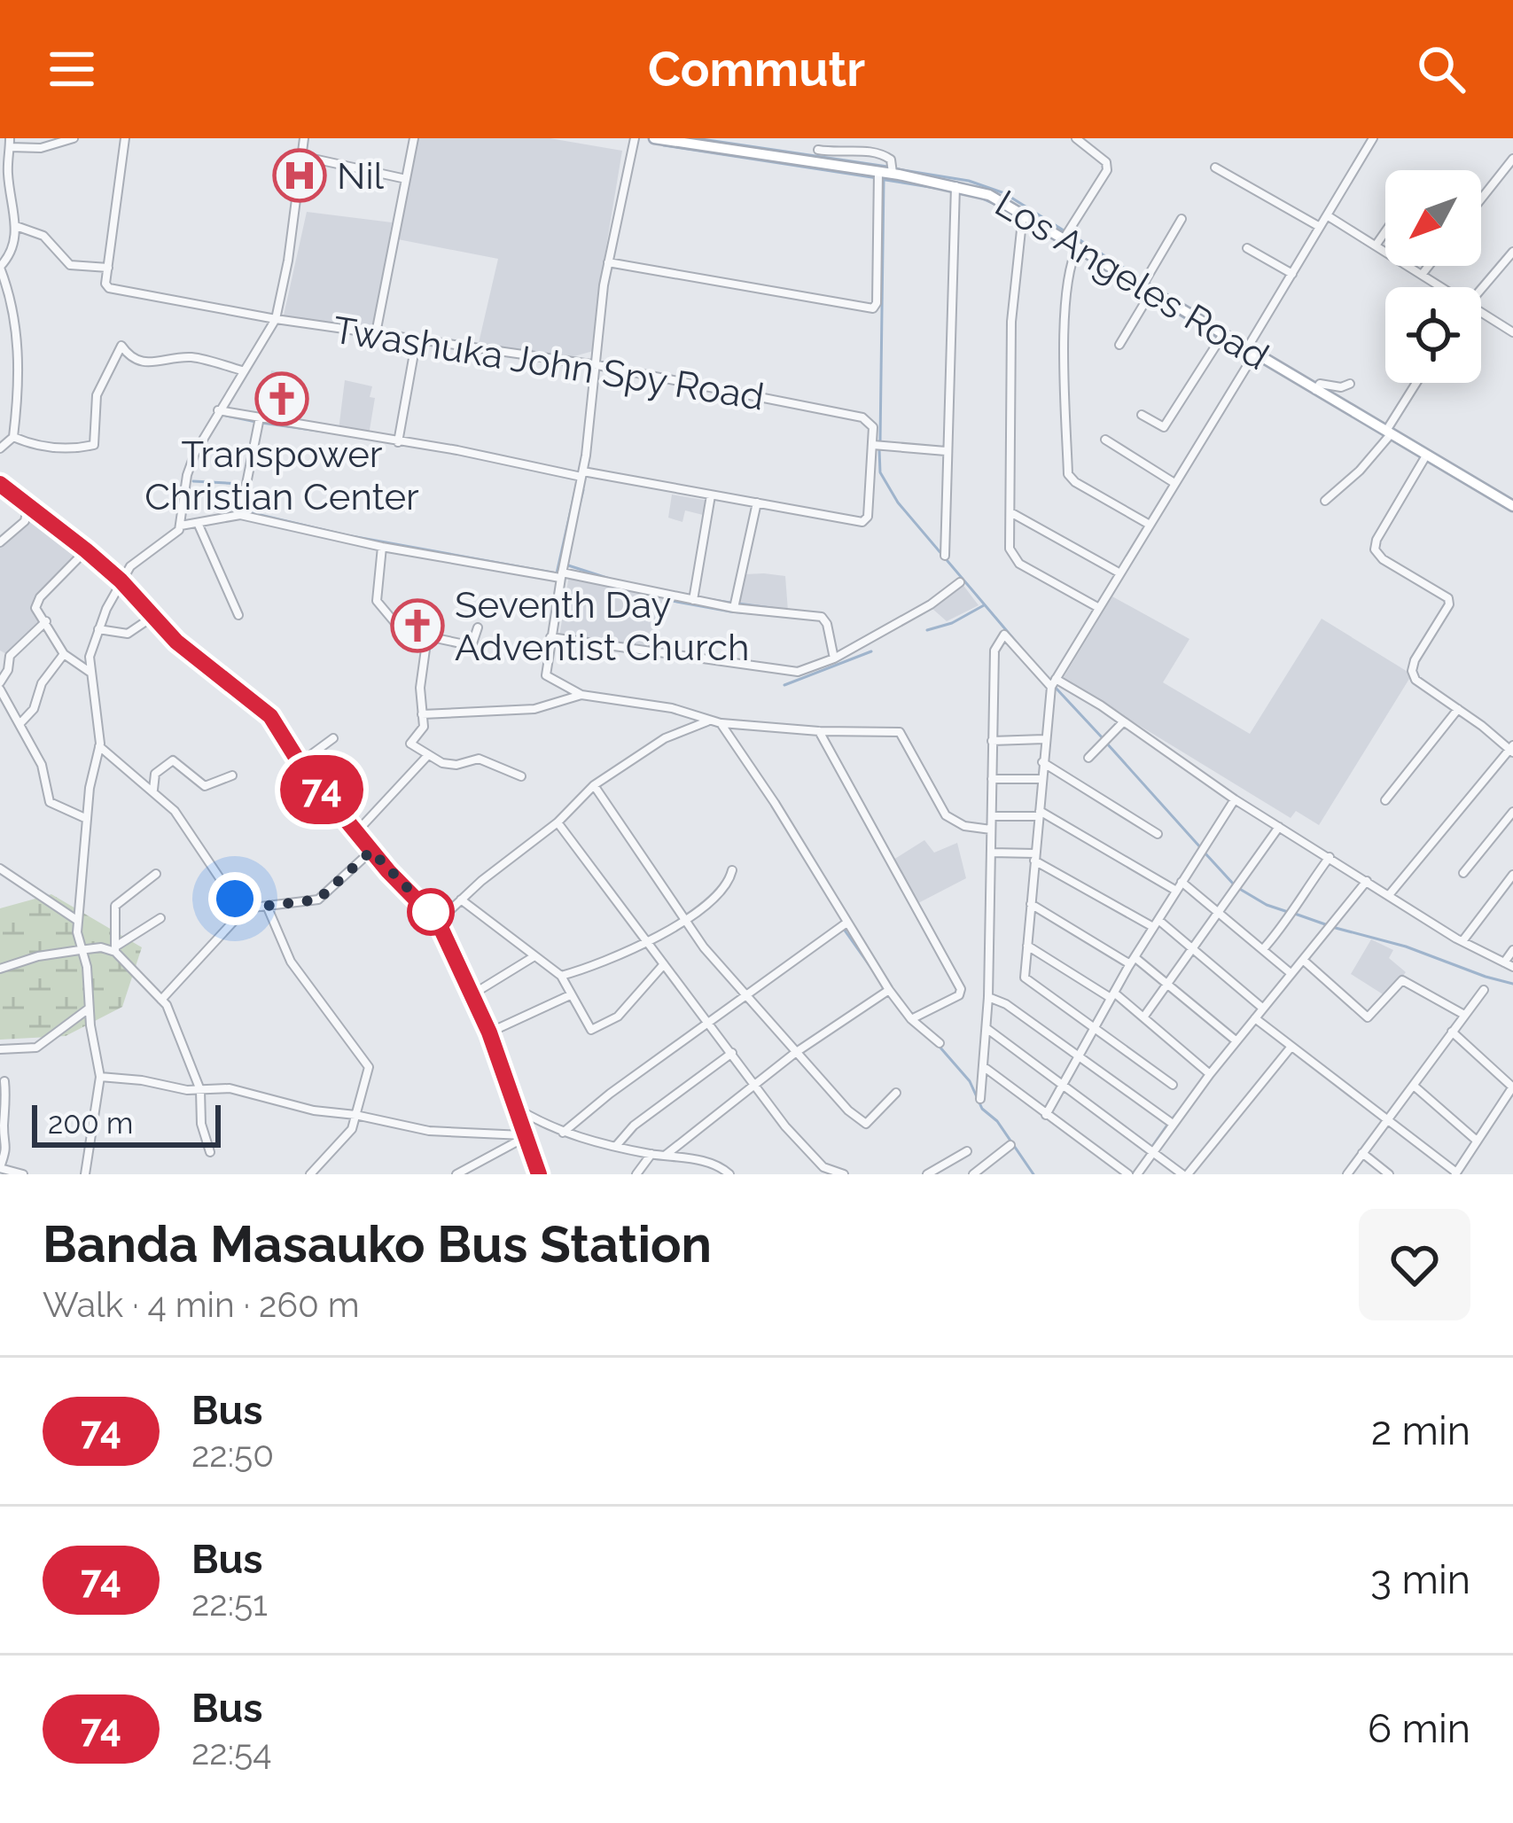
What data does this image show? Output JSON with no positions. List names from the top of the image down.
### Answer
{
  "streets": {
    "main road": ["Los Angeles Road"],
    "street": ["Twashuka John Spy Road"]
  },
  "places": {
    "hospital": ["Nil"],
    "church": ["Transpower Christian Center", "Seventh Day Adventist Church"]
  },
  "lines": ["bus line 74"],
  "scale_bar": "200 m",
  "north": "bottom left",
  "page": {
    "header": "Commutr",
    "on_map": "74",
    "scale": "200 m",
    "heading": ["Banda Masauko Bus Station", "Walk · 4 min · 260 m"],
    "list": [
      {
        "mark": "74",
        "name": "Bus",
        "note": "22:50",
        "value": "2 min"
      },
      {
        "mark": "74",
        "name": "Bus",
        "note": "22:51",
        "value": "3 min"
      },
      {
        "mark": "74",
        "name": "Bus",
        "note": "22:54",
        "value": "6 min"
      }
    ]
  }
}
